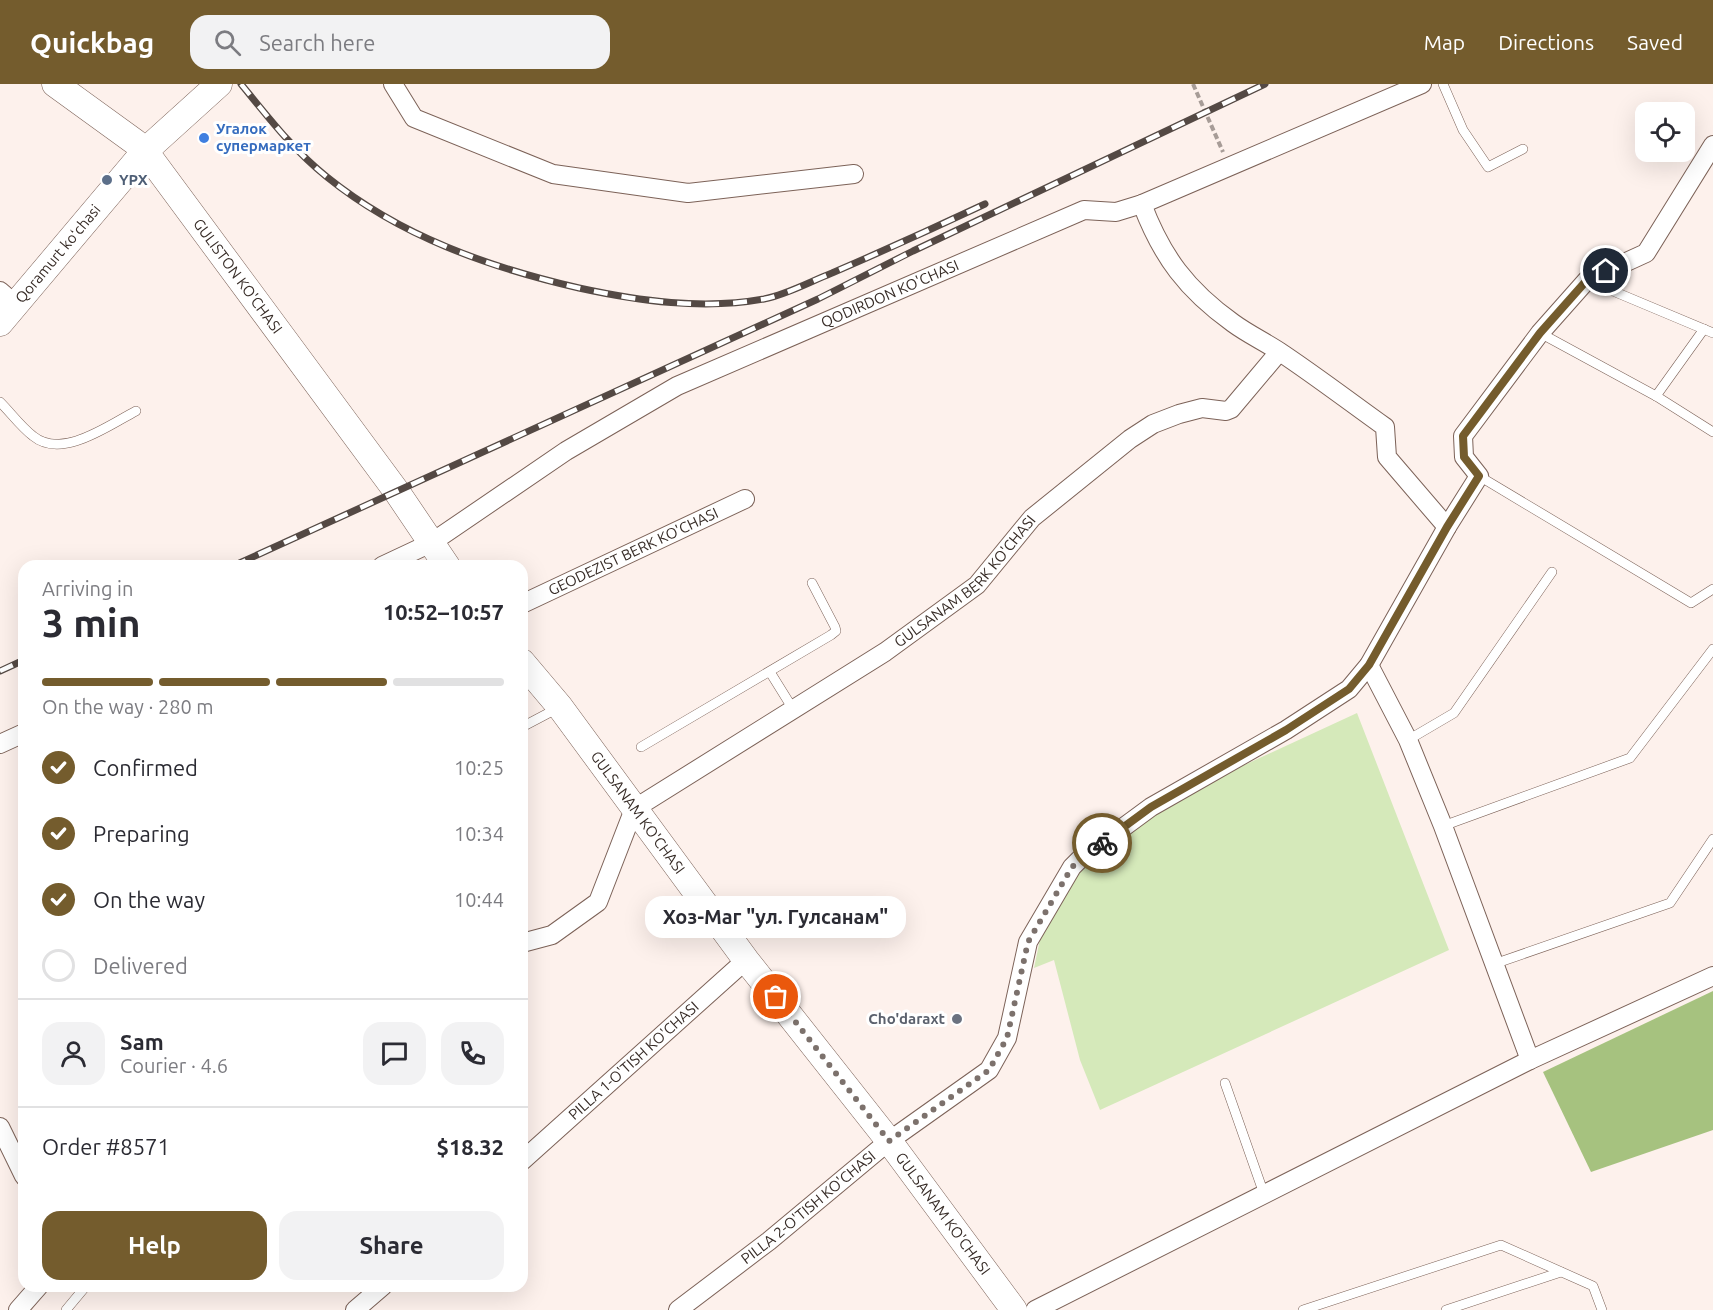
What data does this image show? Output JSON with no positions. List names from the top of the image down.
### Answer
{
  "streets": {
    "main road": ["Qoramurt koʻchasi", "GULISTON KO'CHASI", "GULSANAM KO'CHASI"],
    "street": [
      "QODIRDON KO'CHASI",
      "GEODEZIST BERK KO'CHASI",
      "GULSANAM BERK KO'CHASI",
      "PILLA 1-O'TISH KO'CHASI",
      "PILLA 2-O'TISH KO'CHASI"
    ]
  },
  "crossings": [
    ["Qoramurt koʻchasi", "GULISTON KO'CHASI"],
    ["GULISTON KO'CHASI", "QODIRDON KO'CHASI"],
    ["GULSANAM BERK KO'CHASI", "GULSANAM KO'CHASI"],
    ["GULSANAM KO'CHASI", "PILLA 1-O'TISH KO'CHASI"],
    ["GULSANAM KO'CHASI", "PILLA 2-O'TISH KO'CHASI"]
  ],
  "places": [
    "Угалок супермаркет",
    "YPX",
    "Хоз-Маг \"ул. Гулсанам\"",
    "Cho'daraxt"
  ],
  "page": {
    "header": "Quickbag",
    "search": "Search here",
    "nav": ["Map", "Directions", "Saved"],
    "heading": ["3 min", "Arriving in", "10:52–10:57"],
    "panel": [
      "Sam",
      "Courier · 4.6",
      "Order #8571",
      "$18.32"
    ],
    "bar": "On the way · 280 m",
    "list": [
      ["Confirmed", "10:25"],
      ["Preparing", "10:34"],
      ["On the way", "10:44"],
      "Delivered"
    ],
    "bubble": "Хоз-Маг \"ул. Гулсанам\"",
    "buttons": ["Help", "Share"]
  }
}
